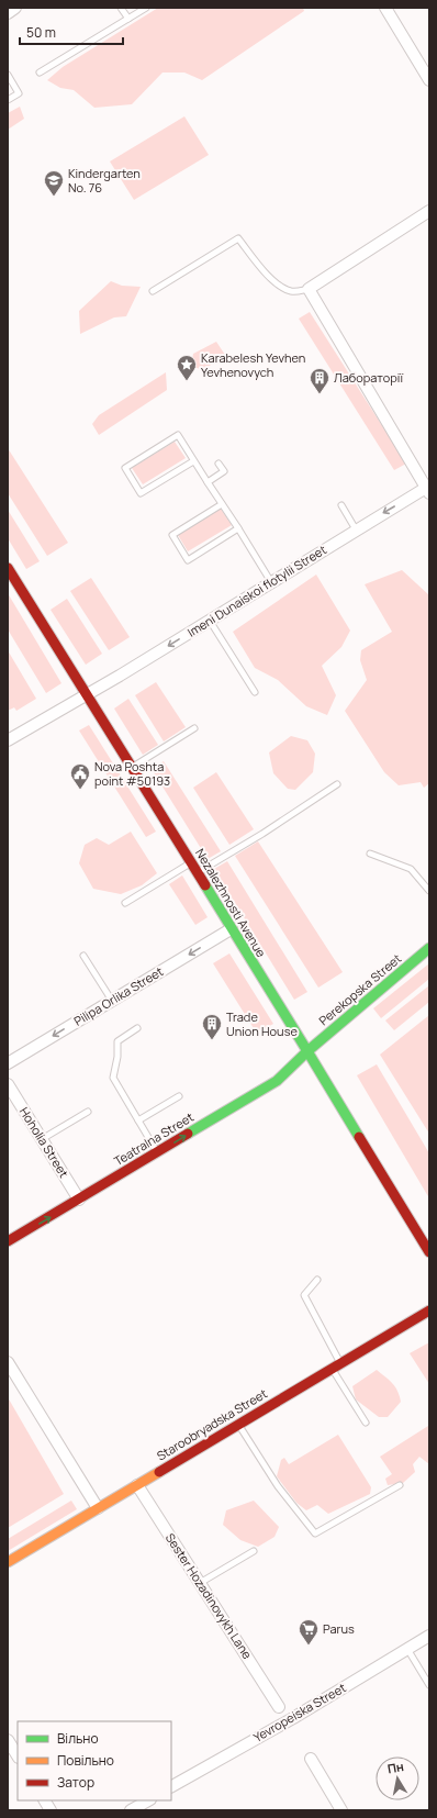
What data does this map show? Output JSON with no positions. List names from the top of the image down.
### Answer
{
  "streets": {
    "street": [
      "Imeni Dunaiskoi flotylii Street",
      "Nezalezhnosti Avenue",
      "Perekopska Street",
      "Pilipa Orlika Street",
      "Teatralna Street",
      "Hoholia Street",
      "Staroobryadska Street",
      "Sester Hozadinovykh Lane",
      "Yevropeiska Street"
    ]
  },
  "crossings": [
    ["Imeni Dunaiskoi flotylii Street", "Nezalezhnosti Avenue"],
    ["Nezalezhnosti Avenue", "Perekopska Street"],
    ["Nezalezhnosti Avenue", "Pilipa Orlika Street"],
    ["Nezalezhnosti Avenue", "Teatralna Street"],
    ["Perekopska Street", "Teatralna Street"],
    ["Teatralna Street", "Hoholia Street"],
    ["Staroobryadska Street", "Sester Hozadinovykh Lane"]
  ],
  "one_way": ["Imeni Dunaiskoi flotylii Street", "Pilipa Orlika Street", "Teatralna Street"],
  "places": {
    "school or university": ["Kindergarten No. 76"],
    "place": ["Karabelesh Yevhen Yevhenovych"],
    "building": ["Лабораторії", "Trade Union House"],
    "public building": ["Nova Poshta point #50193"],
    "supermarket": ["Parus"]
  },
  "legend": ["Вільно", "Повільно", "Затор"],
  "scale_bar": "50 m",
  "north": "top"
}
